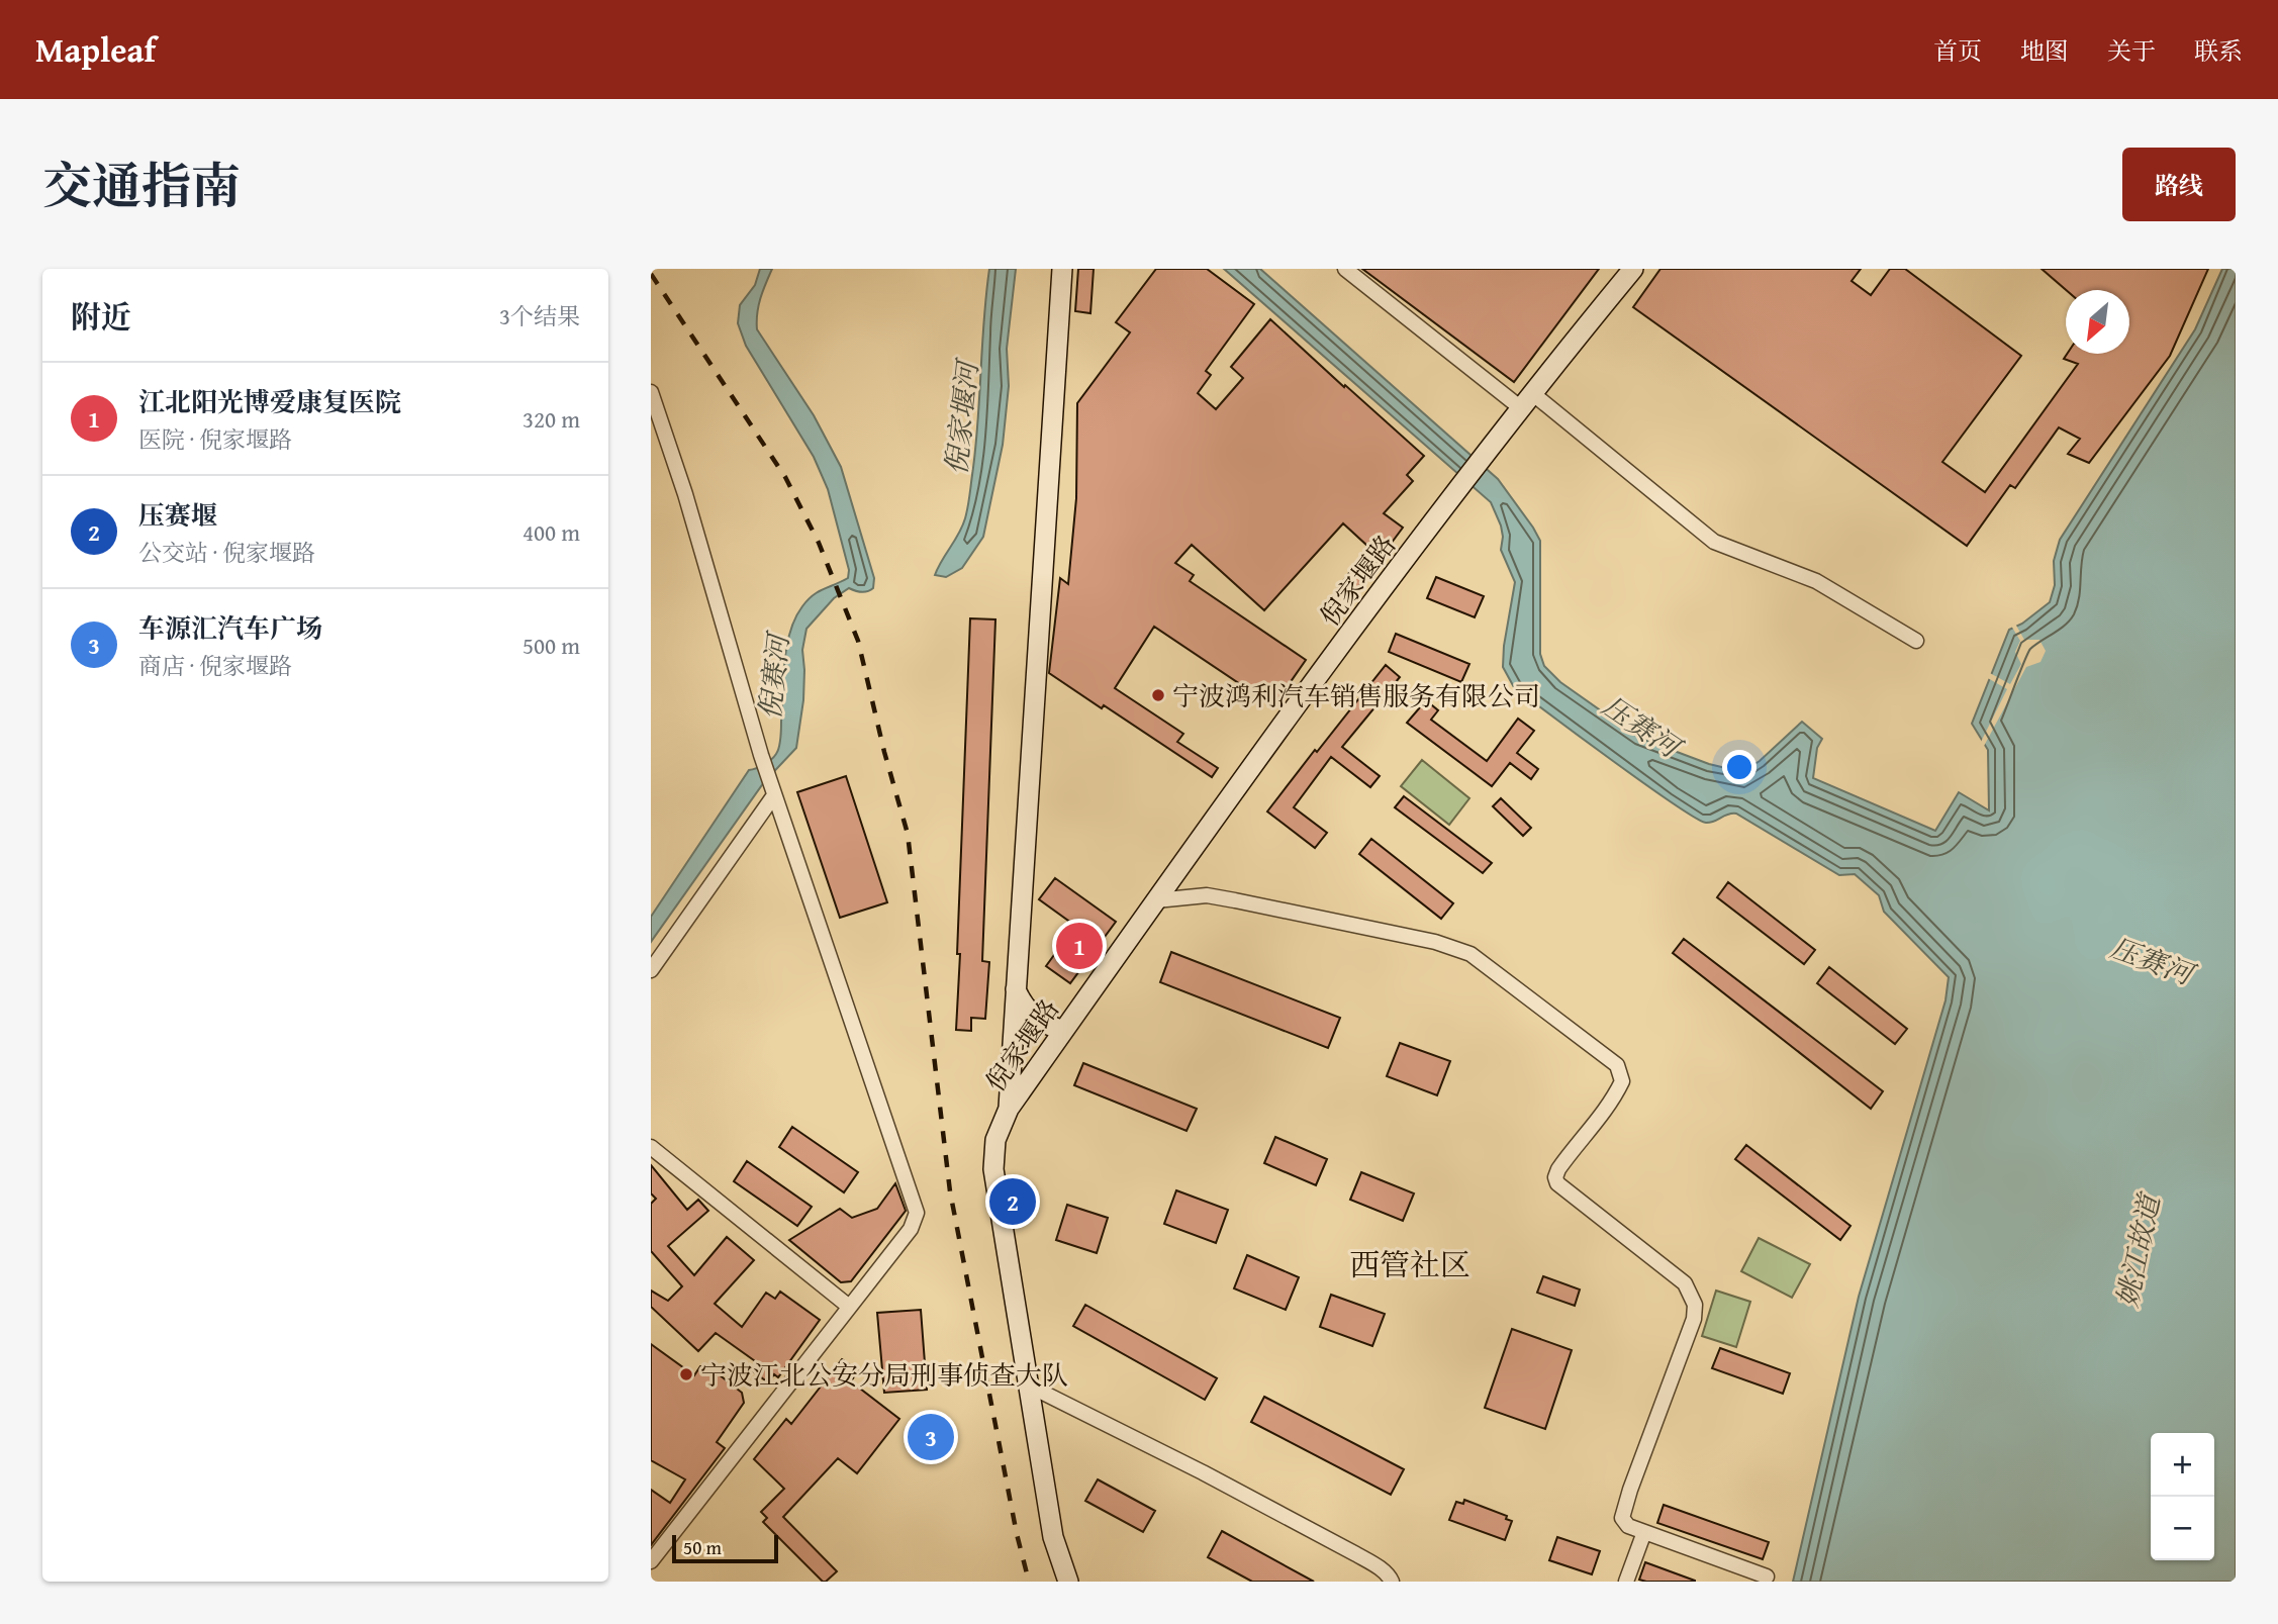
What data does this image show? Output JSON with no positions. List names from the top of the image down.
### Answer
{
  "streets": {
    "main road": ["倪家堰路"]
  },
  "districts": ["西管社区"],
  "water": [
    "倪家堰河",
    "倪赛河",
    "压赛河",
    "姚江故道"
  ],
  "places": ["宁波鸿利汽车销售服务有限公司", "宁波江北公安分局刑事侦查大队"],
  "scale_bar": "50 m",
  "north": "bottom left",
  "page": {
    "header": "Mapleaf",
    "nav": [
      "首页",
      "地图",
      "关于",
      "联系"
    ],
    "title": "交通指南",
    "buttons": "路线",
    "heading": ["附近", "3个结果"],
    "list": [
      {
        "mark": "1",
        "name": "江北阳光博爱康复医院",
        "note": "医院 · 倪家堰路",
        "value": "320 m"
      },
      {
        "mark": "2",
        "name": "压赛堰",
        "note": "公交站 · 倪家堰路",
        "value": "400 m"
      },
      {
        "mark": "3",
        "name": "车源汇汽车广场",
        "note": "商店 · 倪家堰路",
        "value": "500 m"
      }
    ],
    "pins": ["1", "2", "3"],
    "map_buttons": ["+", "−"],
    "scale": "50 m"
  }
}
